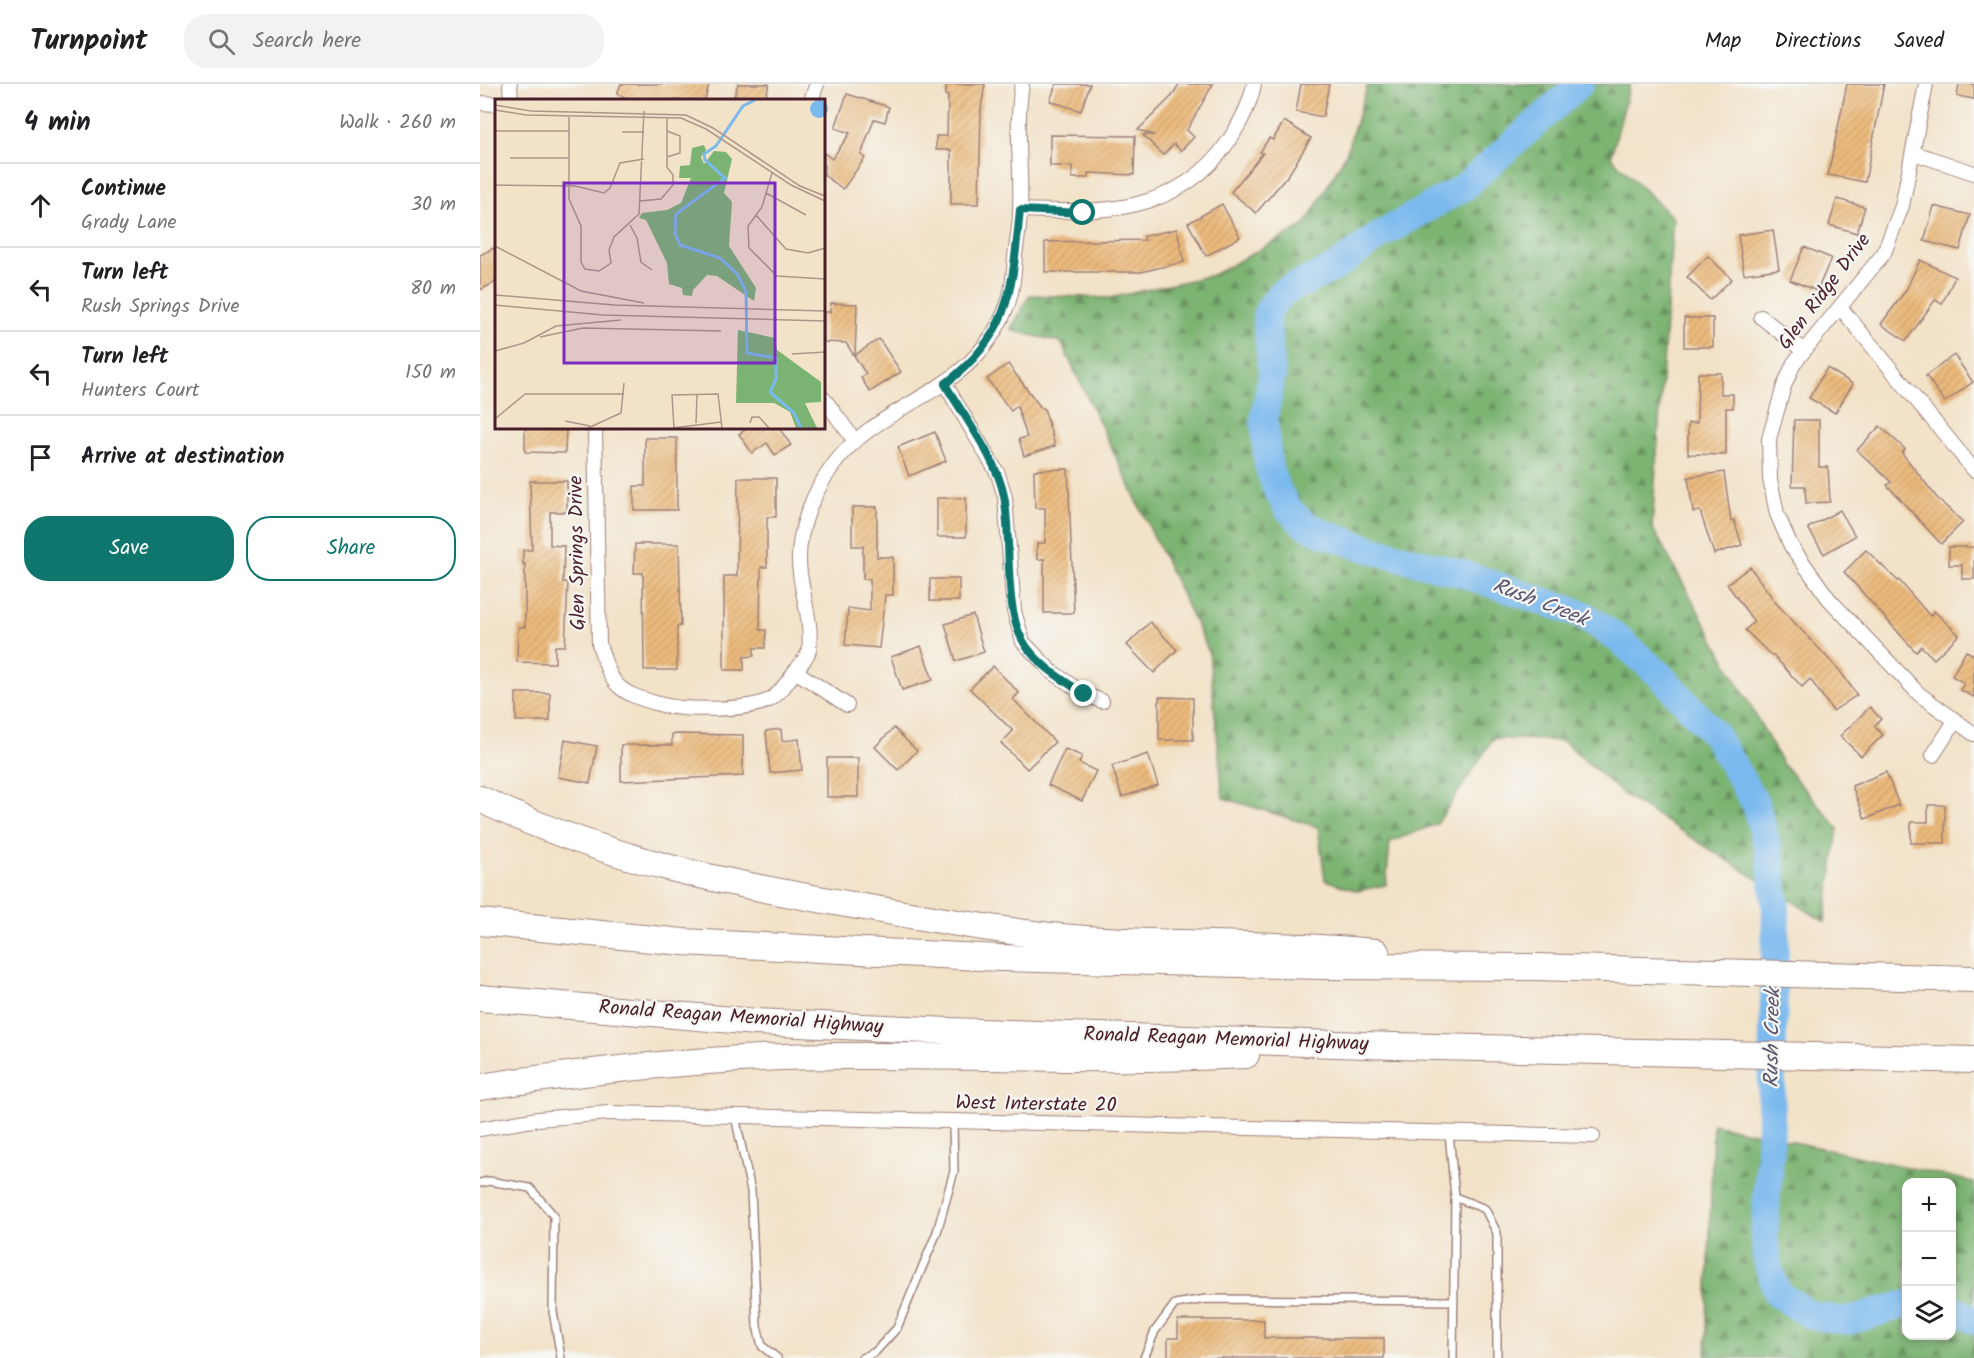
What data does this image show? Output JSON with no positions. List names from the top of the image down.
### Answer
{
  "streets": {
    "highway": ["Ronald Reagan Memorial Highway"],
    "street": ["Glen Ridge Drive", "Glen Springs Drive", "West Interstate 20"]
  },
  "water": ["Rush Creek"],
  "page": {
    "header": "Turnpoint",
    "search": "Search here",
    "nav": ["Map", "Directions", "Saved"],
    "heading": ["4 min", "Walk · 260 m"],
    "list": [
      ["Continue", "Grady Lane", "30 m"],
      ["Turn left", "Rush Springs Drive", "80 m"],
      ["Turn left", "Hunters Court", "150 m"],
      "Arrive at destination"
    ],
    "buttons": ["Save", "Share"],
    "map_buttons": ["+", "−"]
  }
}
